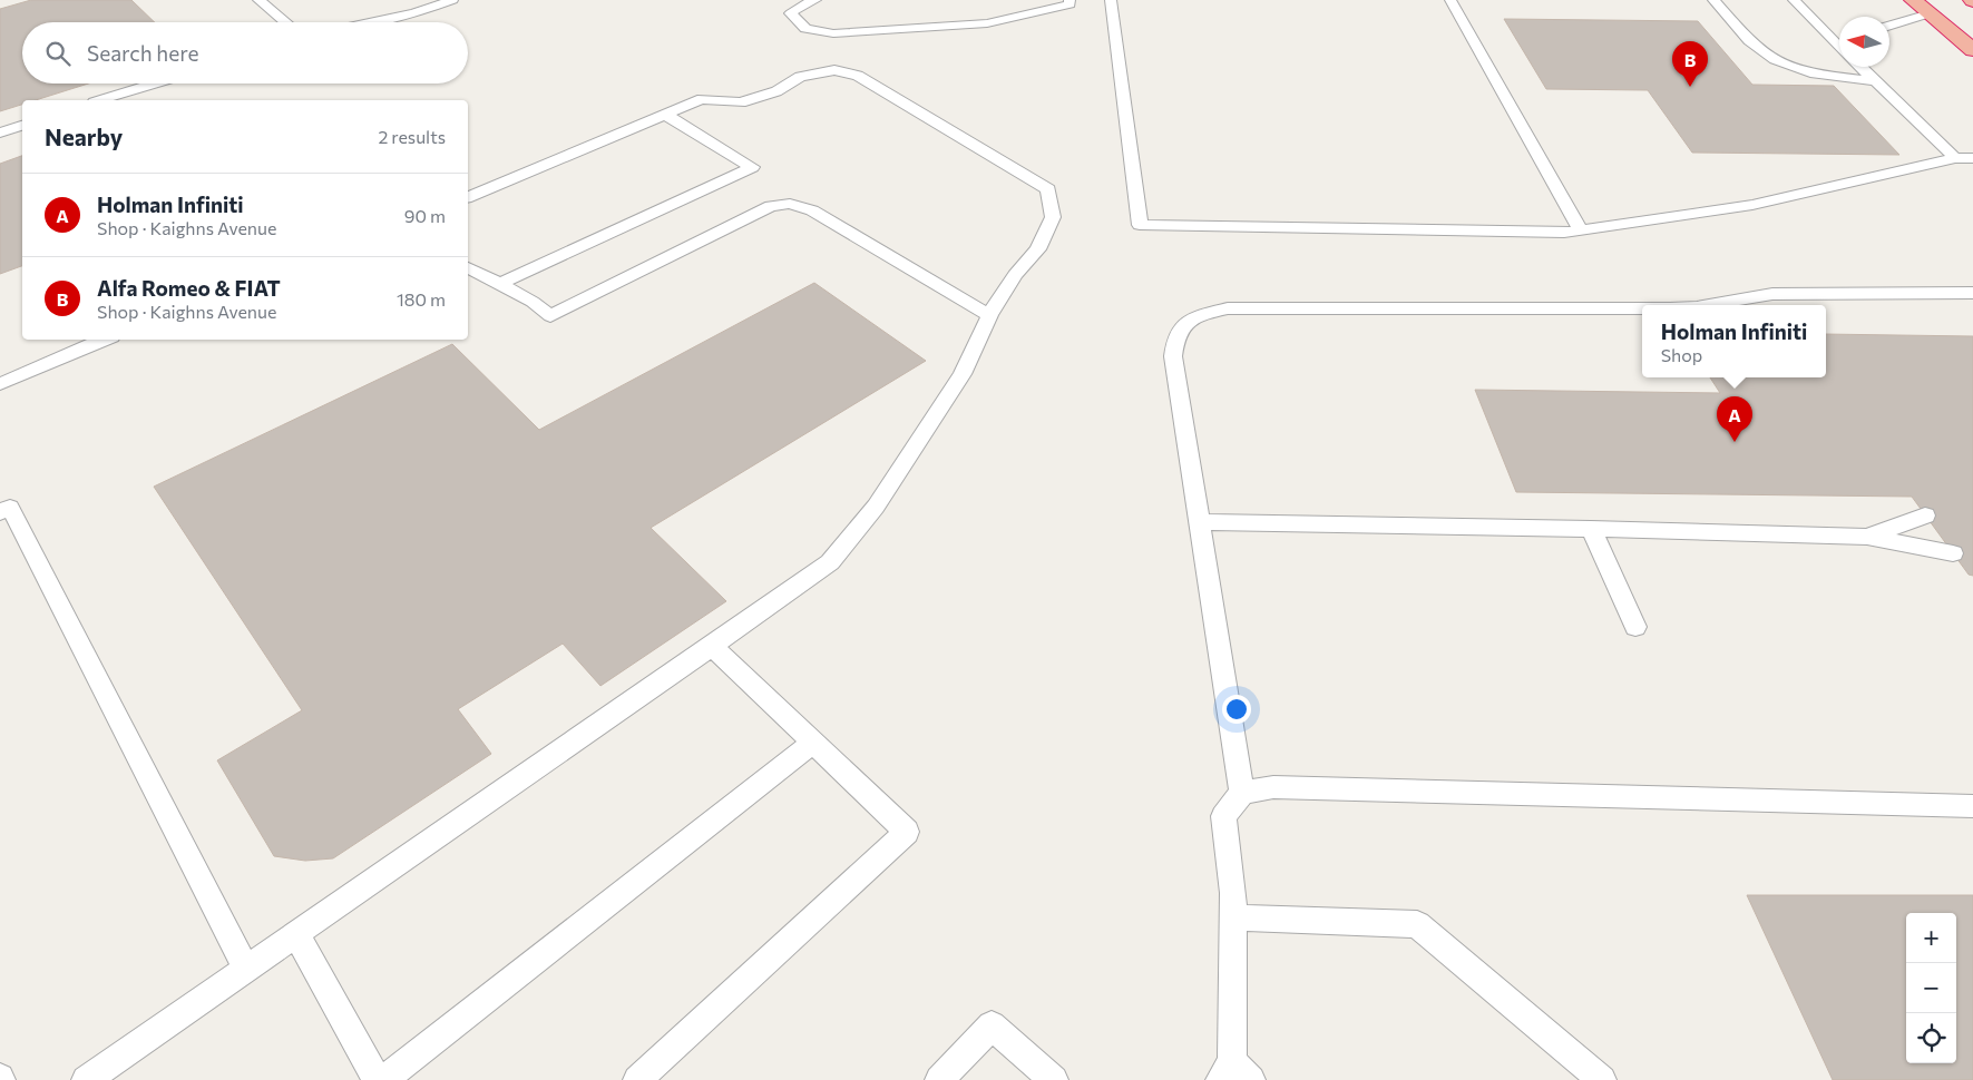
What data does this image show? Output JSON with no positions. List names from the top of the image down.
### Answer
{
  "north": "left",
  "page": {
    "search": "Search here",
    "pins": ["B", "A"],
    "heading": ["Nearby", "2 results"],
    "list": [
      {
        "mark": "A",
        "name": "Holman Infiniti",
        "note": "Shop · Kaighns Avenue",
        "value": "90 m"
      },
      {
        "mark": "B",
        "name": "Alfa Romeo & FIAT",
        "note": "Shop · Kaighns Avenue",
        "value": "180 m"
      }
    ],
    "popup": ["Holman Infiniti", "Shop"],
    "map_buttons": ["+", "−"]
  }
}
